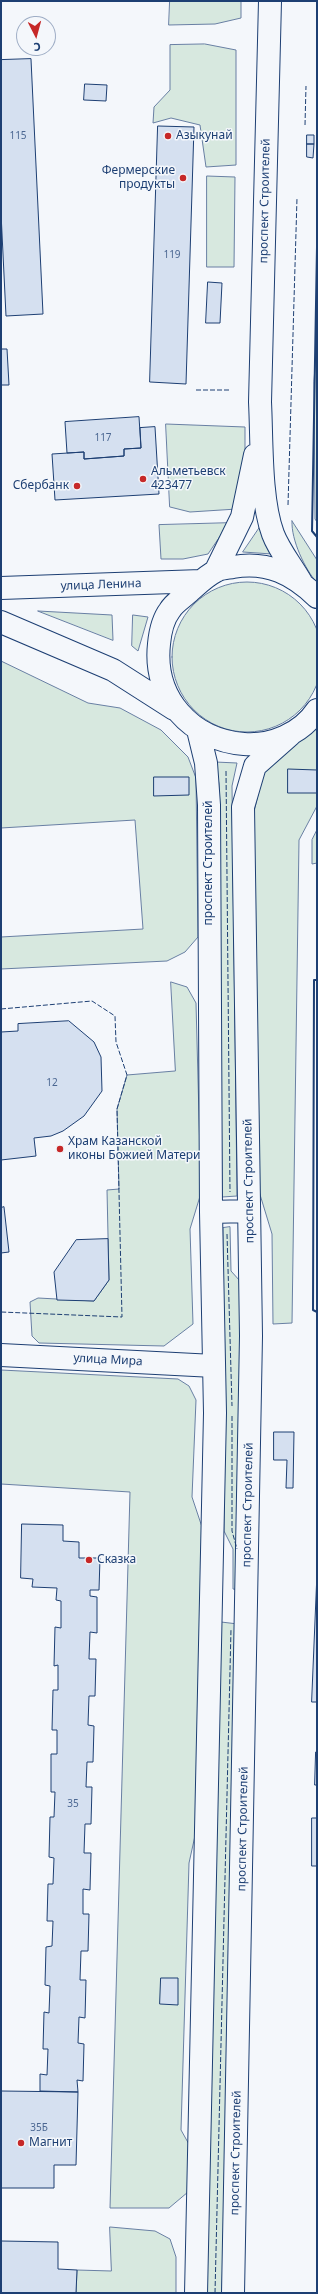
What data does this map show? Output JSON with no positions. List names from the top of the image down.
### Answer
{
  "streets": {
    "street": ["проспект Строителей", "улица Ленина", "улица Мира"]
  },
  "crossings": [
    ["проспект Строителей", "улица Ленина"],
    ["проспект Строителей", "улица Мира"]
  ],
  "places": [
    "Азыкунай",
    "Фермерские продукты",
    "Альметьевск 423477",
    "Сбербанк",
    "Храм Казанской иконы Божией Матери",
    "Сказка",
    "Магнит"
  ],
  "house_numbers": [
    "115",
    "119",
    "117",
    "12",
    "35",
    "35Б"
  ],
  "north": "bottom"
}
